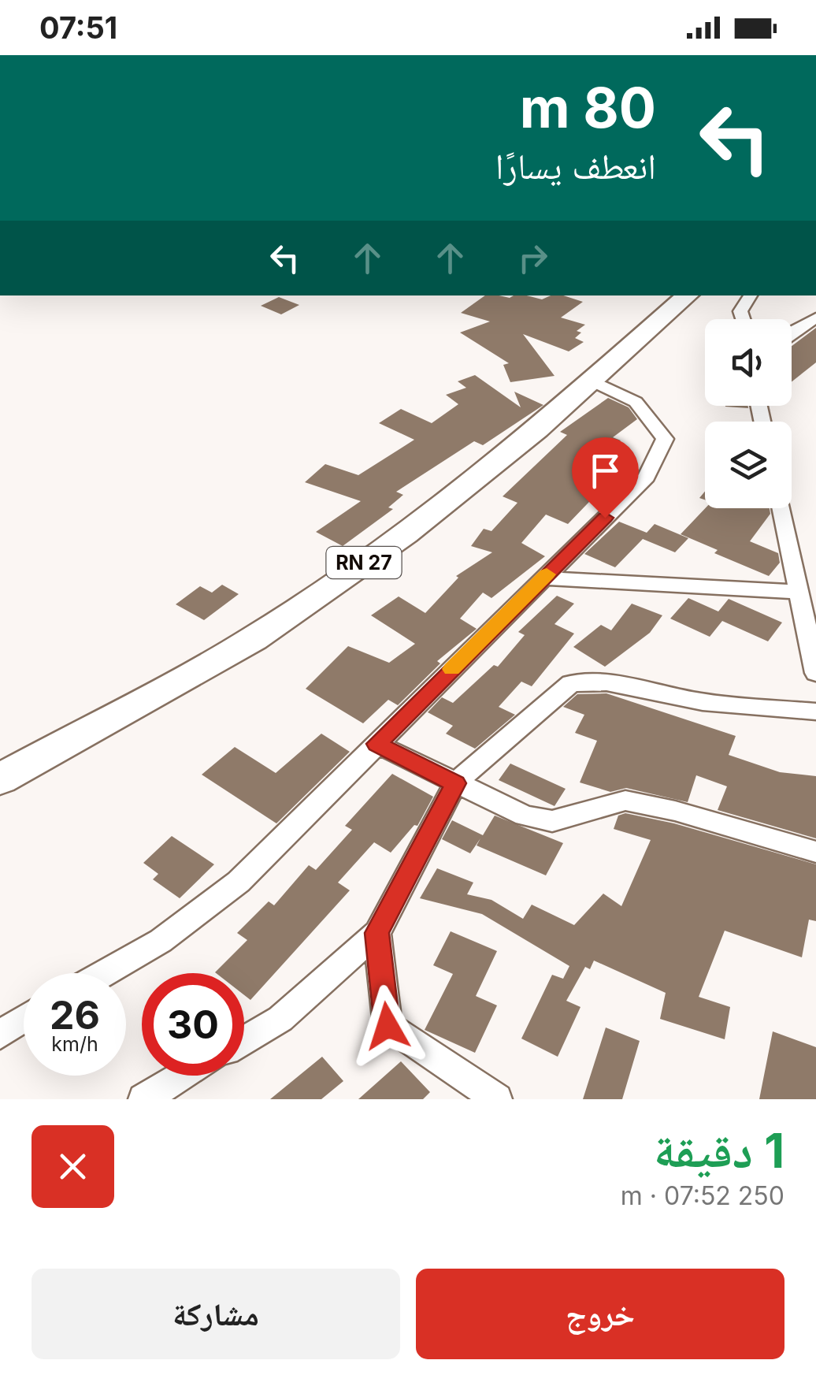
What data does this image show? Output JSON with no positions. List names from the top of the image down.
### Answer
{
  "streets": {
    "main road": ["RN 27"]
  },
  "page": {
    "status": "07:51",
    "turn": ["80 m", "انعطف يسارًا"],
    "speed": "26 km/h",
    "limit": "30",
    "heading": ["1 دقيقة", "250 m · 07:52"],
    "buttons": ["خروج", "مشاركة"]
  }
}
